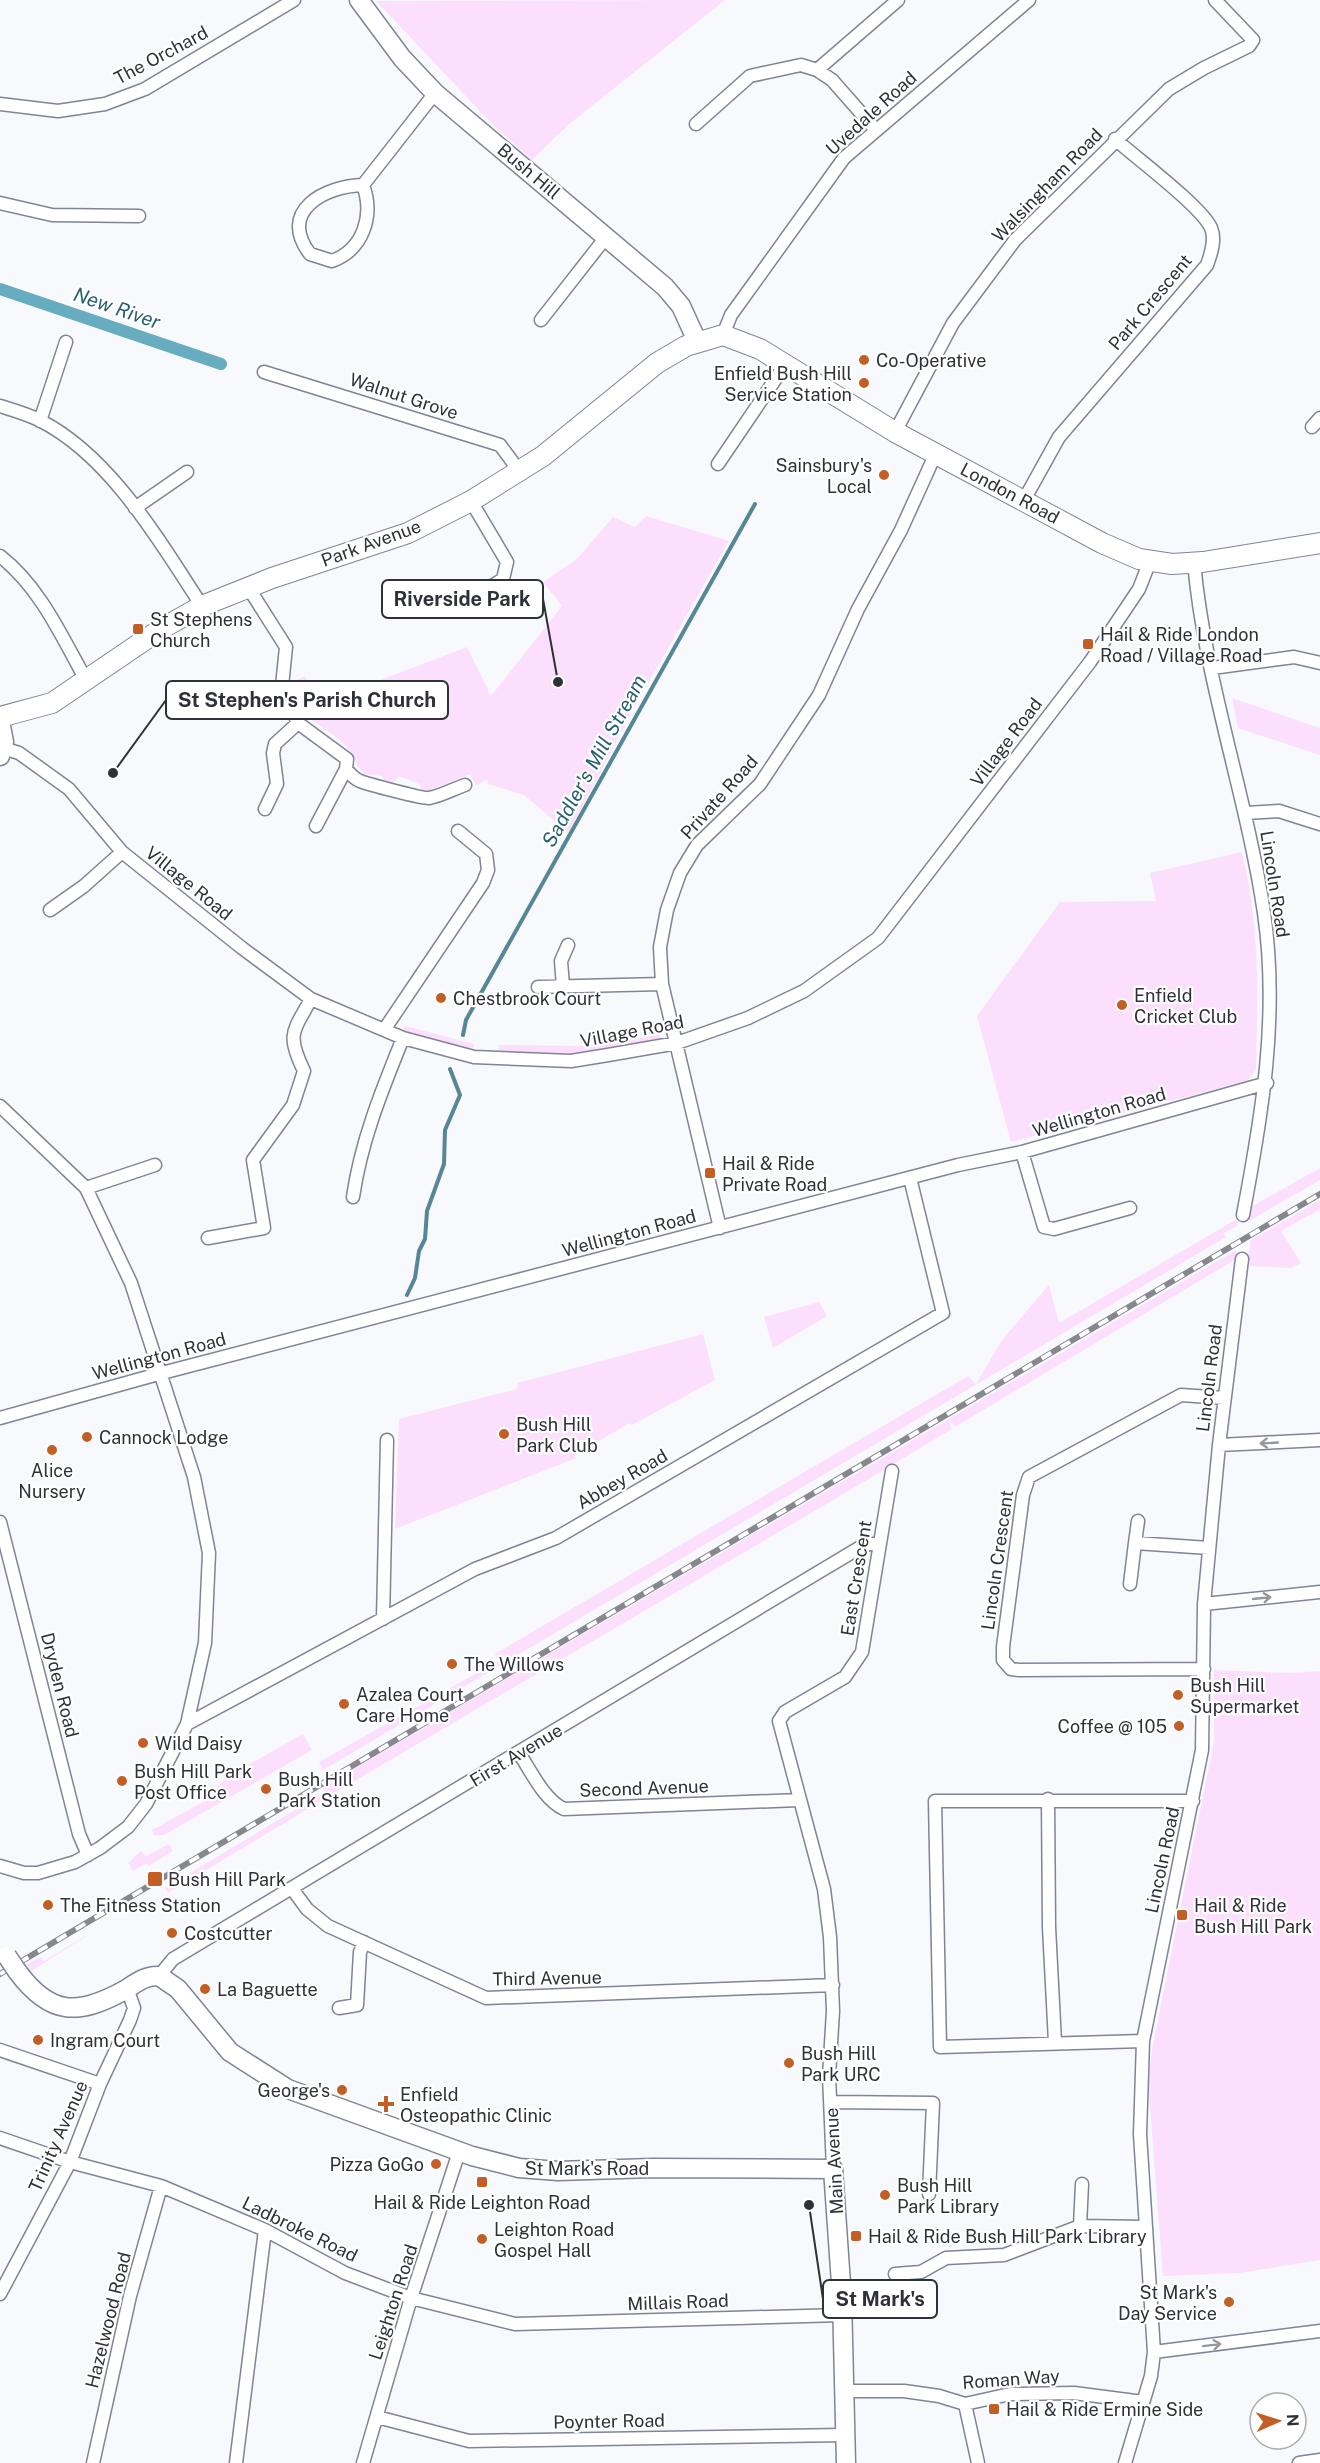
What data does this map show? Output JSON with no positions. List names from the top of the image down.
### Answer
{
  "streets": {
    "main road": ["London Road", "Park Avenue"],
    "street": [
      "The Orchard",
      "Uvedale Road",
      "Bush Hill",
      "Walsingham Road",
      "Park Crescent",
      "Walnut Grove",
      "Village Road",
      "Private Road",
      "Lincoln Road",
      "Wellington Road",
      "Abbey Road",
      "Lincoln Crescent",
      "East Crescent",
      "Dryden Road",
      "First Avenue",
      "Second Avenue",
      "Third Avenue",
      "Trinity Avenue",
      "Main Avenue",
      "St Mark's Road",
      "Ladbroke Road",
      "Leighton Road",
      "Millais Road",
      "Hazelwood Road",
      "Roman Way",
      "Poynter Road"
    ]
  },
  "crossings": [
    ["Uvedale Road", "London Road"],
    ["Uvedale Road", "Park Avenue"],
    ["Bush Hill", "Park Avenue"],
    ["Walsingham Road", "Park Crescent"],
    ["Walsingham Road", "London Road"],
    ["Park Crescent", "London Road"],
    ["Walnut Grove", "Park Avenue"],
    ["London Road", "Park Avenue"],
    ["London Road", "Village Road"],
    ["London Road", "Private Road"],
    ["London Road", "Lincoln Road"],
    ["Park Avenue", "Village Road"],
    ["Village Road", "Private Road"],
    ["Private Road", "Wellington Road"],
    ["Lincoln Road", "Wellington Road"],
    ["Lincoln Road", "Lincoln Crescent"],
    ["Lincoln Road", "Roman Way"],
    ["Wellington Road", "Abbey Road"],
    ["East Crescent", "First Avenue"],
    ["East Crescent", "Main Avenue"],
    ["First Avenue", "Second Avenue"],
    ["First Avenue", "Third Avenue"],
    ["First Avenue", "Trinity Avenue"],
    ["First Avenue", "St Mark's Road"],
    ["Second Avenue", "Main Avenue"],
    ["Third Avenue", "Main Avenue"],
    ["Trinity Avenue", "Ladbroke Road"],
    ["Main Avenue", "St Mark's Road"],
    ["Main Avenue", "Millais Road"],
    ["Main Avenue", "Roman Way"],
    ["Main Avenue", "Poynter Road"],
    ["St Mark's Road", "Leighton Road"],
    ["Ladbroke Road", "Leighton Road"],
    ["Ladbroke Road", "Millais Road"],
    ["Ladbroke Road", "Hazelwood Road"],
    ["Leighton Road", "Poynter Road"]
  ],
  "water": ["New River", "Saddler's Mill Stream"],
  "places": {
    "other": [
      "Co-Operative",
      "Enfield Bush Hill Service Station",
      "Sainsbury's Local",
      "Riverside Park",
      "St Stephen's Parish Church",
      "Chestbrook Court",
      "Enfield Cricket Club",
      "Bush Hill Park Club",
      "Cannock Lodge",
      "Alice Nursery",
      "The Willows",
      "Bush Hill Supermarket",
      "Azalea Court Care Home",
      "Coffee @ 105",
      "Wild Daisy",
      "Bush Hill Park Post Office",
      "Bush Hill Park Station",
      "The Fitness Station",
      "Costcutter",
      "La Baguette",
      "Ingram Court",
      "Bush Hill Park URC",
      "George's",
      "Pizza GoGo",
      "Bush Hill Park Library",
      "St Mark's",
      "Leighton Road Gospel Hall",
      "St Mark's Day Service"
    ],
    "transit": [
      "St Stephens Church",
      "Hail & Ride London Road / Village Road",
      "Hail & Ride Private Road",
      "Bush Hill Park",
      "Hail & Ride Bush Hill Park",
      "Hail & Ride Leighton Road",
      "Hail & Ride Bush Hill Park Library",
      "Hail & Ride Ermine Side"
    ],
    "health": ["Enfield Osteopathic Clinic"]
  },
  "north": "right"
}
